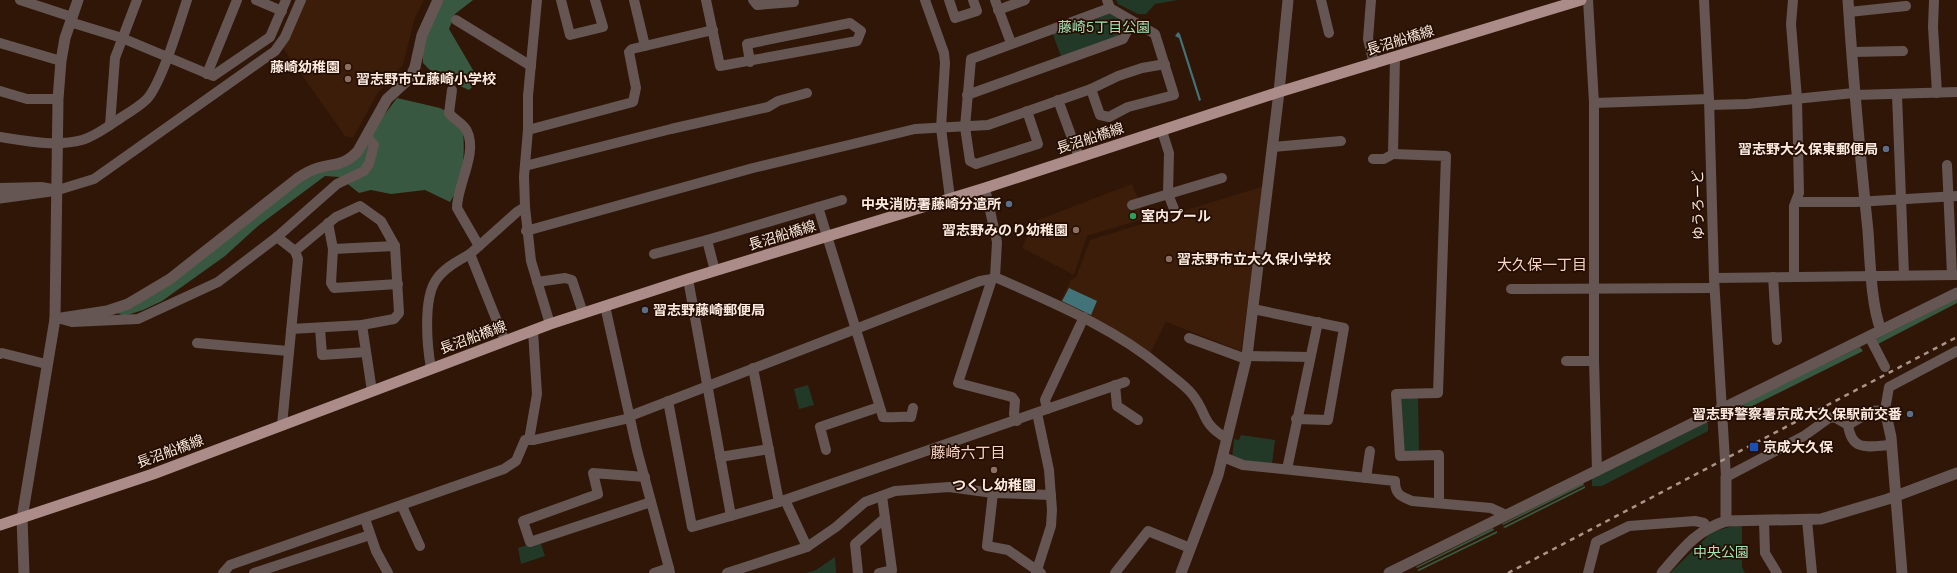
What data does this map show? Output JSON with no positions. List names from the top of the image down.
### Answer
{
  "streets": {
    "main road": ["長沼船橋線"],
    "street": ["ゆうろーど"]
  },
  "districts": ["大久保一丁目", "藤崎六丁目"],
  "parks": ["藤崎5丁目公園", "中央公園"],
  "places": {
    "other": [
      "藤崎幼稚園",
      "習志野市立藤崎小学校",
      "習志野大久保東郵便局",
      "中央消防署藤崎分遣所",
      "室内プール",
      "習志野みのり幼稚園",
      "習志野市立大久保小学校",
      "習志野藤崎郵便局",
      "習志野警察署京成大久保駅前交番",
      "つくし幼稚園"
    ],
    "transit": ["京成大久保"]
  }
}
